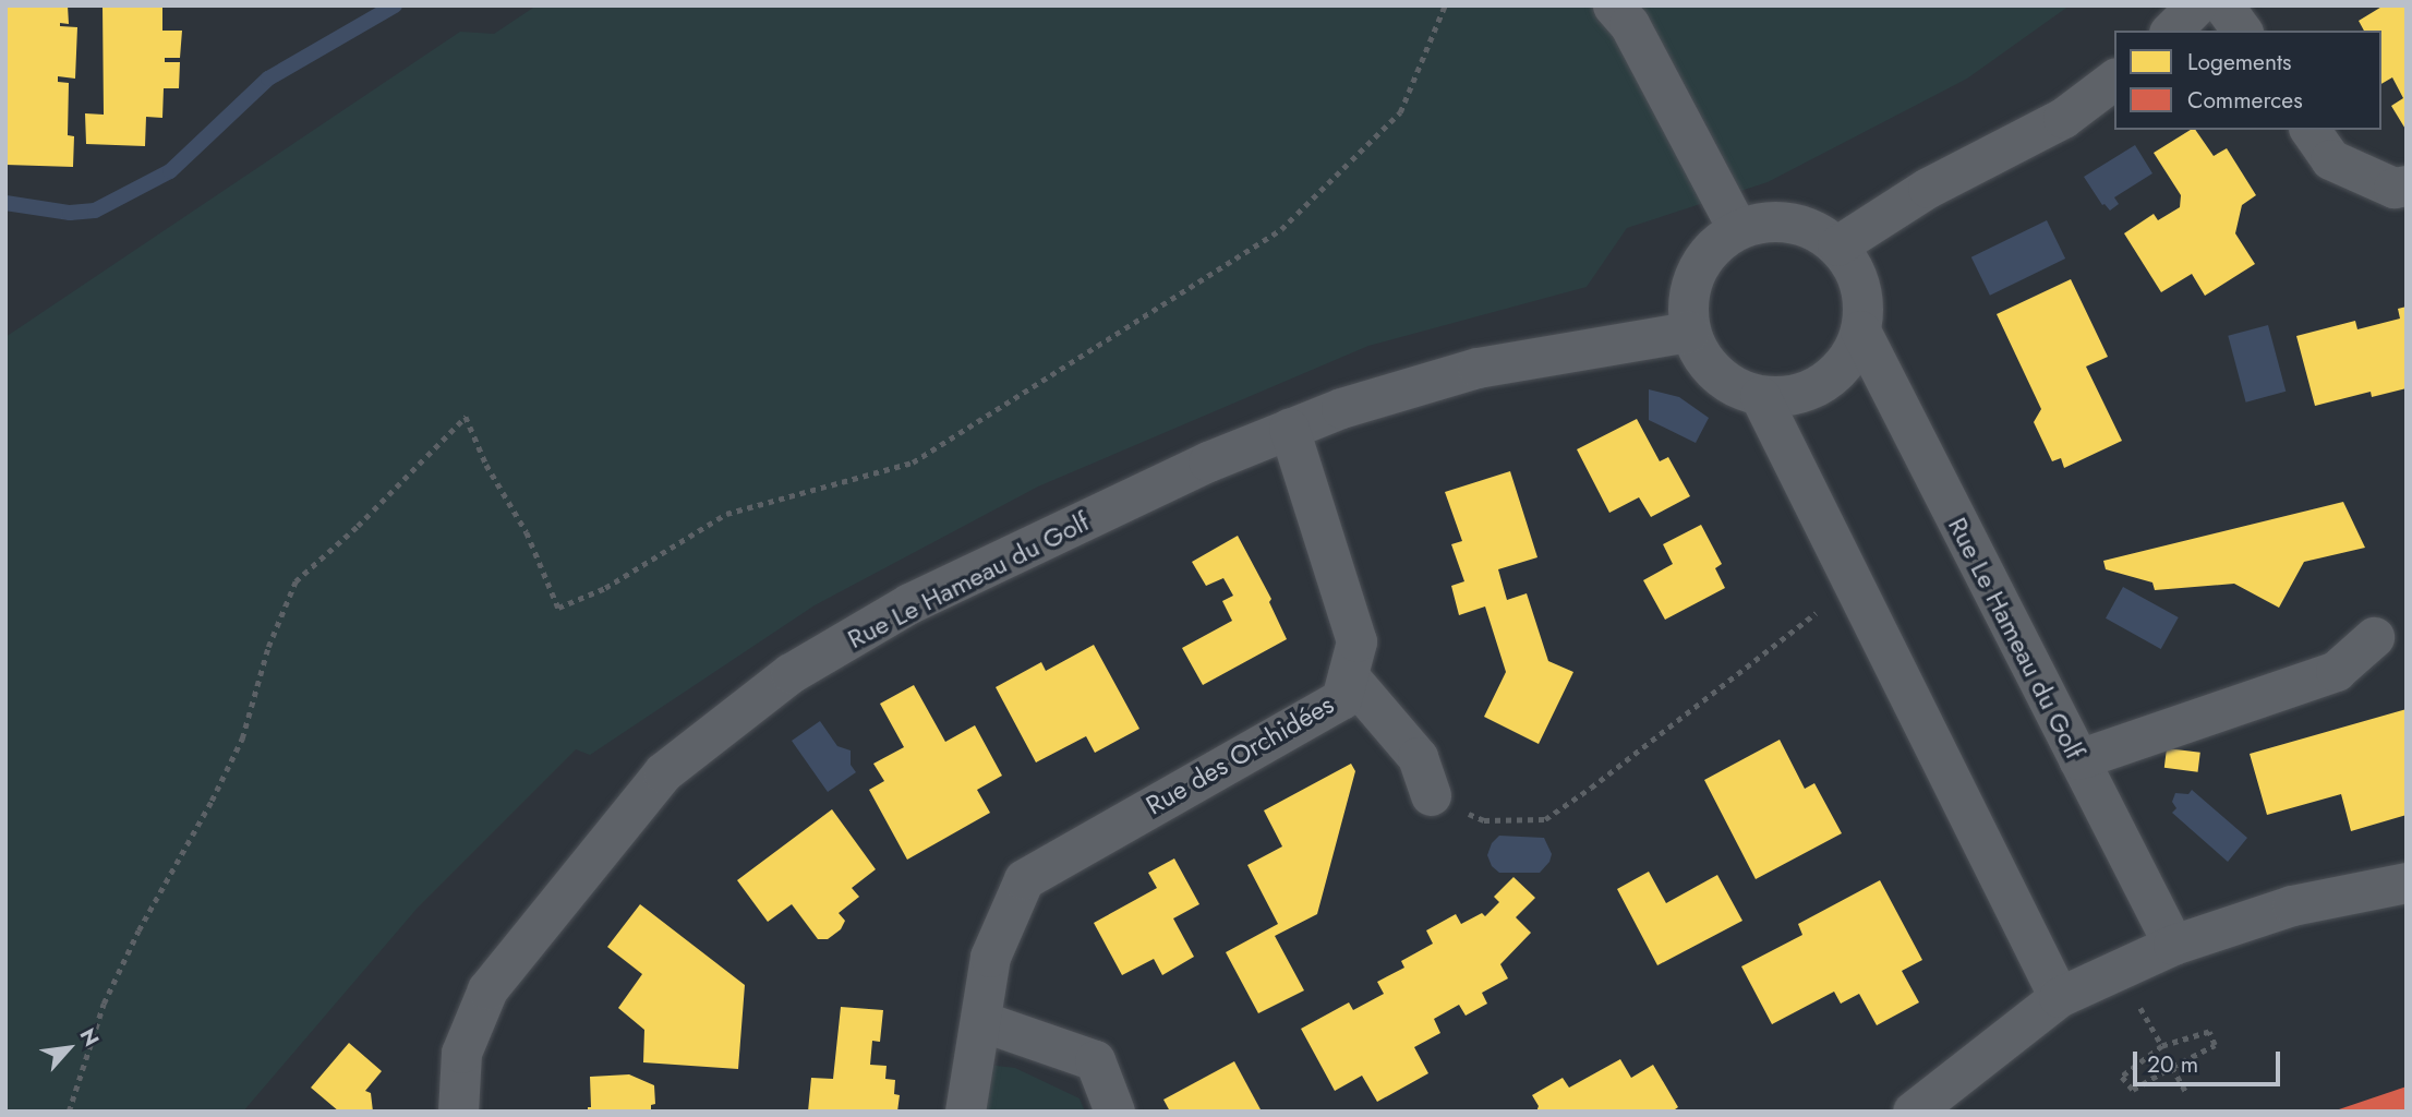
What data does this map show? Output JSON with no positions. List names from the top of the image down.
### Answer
{
  "streets": {
    "street": ["Rue Le Hameau du Golf", "Rue des Orchidées"]
  },
  "crossings": [
    ["Rue Le Hameau du Golf", "Rue des Orchidées"]
  ],
  "legend": ["Logements", "Commerces"],
  "scale_bar": "20 m",
  "north": "top right"
}
